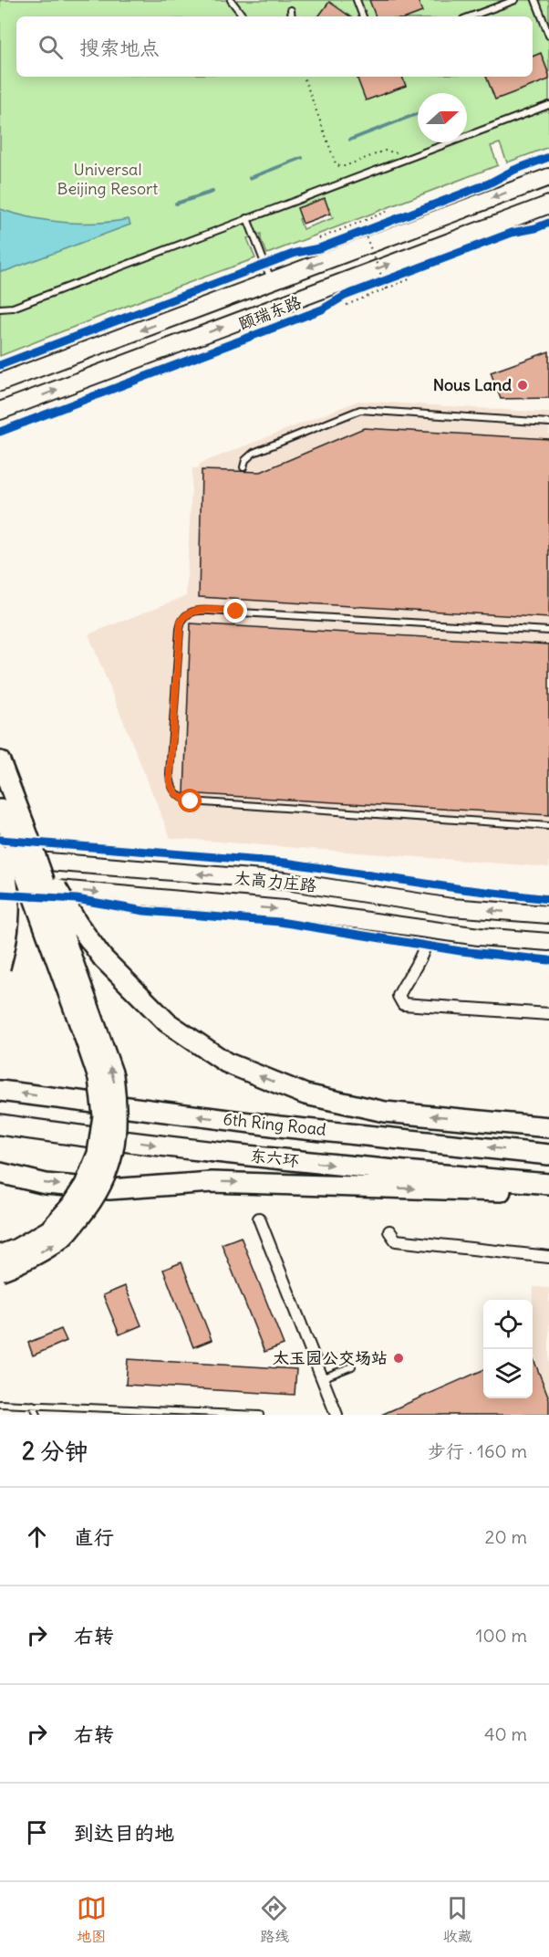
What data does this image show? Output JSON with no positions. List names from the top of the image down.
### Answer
{
  "streets": {
    "highway": ["6th Ring Road", "东六环"],
    "main road": ["颐瑞东路", "大高力庄路"]
  },
  "parks": ["Universal Beijing Resort"],
  "places": ["Nous Land", "太玉园公交场站"],
  "north": "right",
  "page": {
    "search": "搜索地点",
    "heading": ["2 分钟", "步行 · 160 m"],
    "list": [
      ["直行", "20 m"],
      ["右转", "100 m"],
      ["右转", "40 m"],
      "到达目的地"
    ],
    "nav": ["地图", "路线", "收藏"]
  }
}
